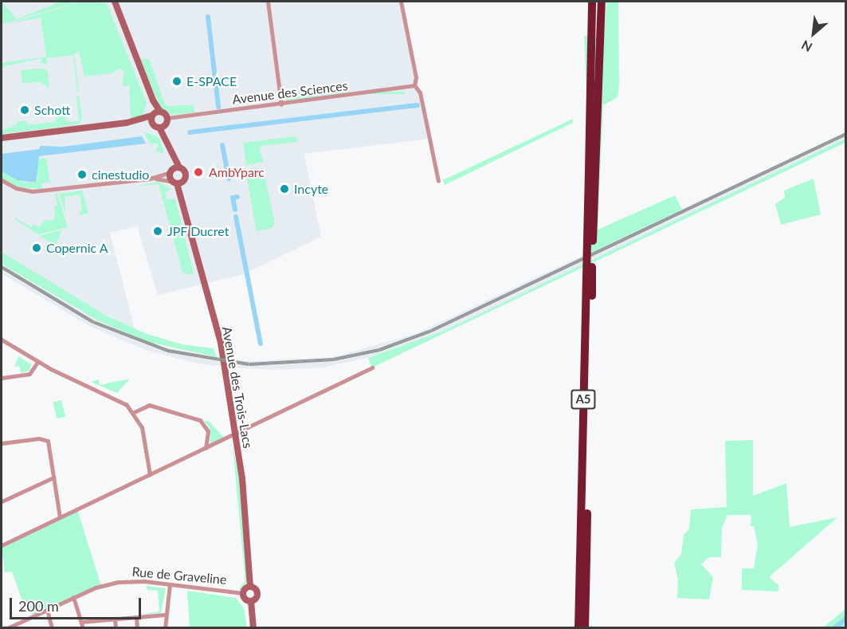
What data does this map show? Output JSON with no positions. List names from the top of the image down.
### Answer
{
  "streets": {
    "highway": ["A5"],
    "street": ["Avenue des Sciences", "Avenue des Trois-Lacs", "Rue de Graveline"]
  },
  "places": [
    "E-SPACE",
    "Schott",
    "AmbYparc",
    "cinestudio",
    "Incyte",
    "JPF Ducret",
    "Copernic A"
  ],
  "scale_bar": "200 m",
  "north": "bottom left"
}
